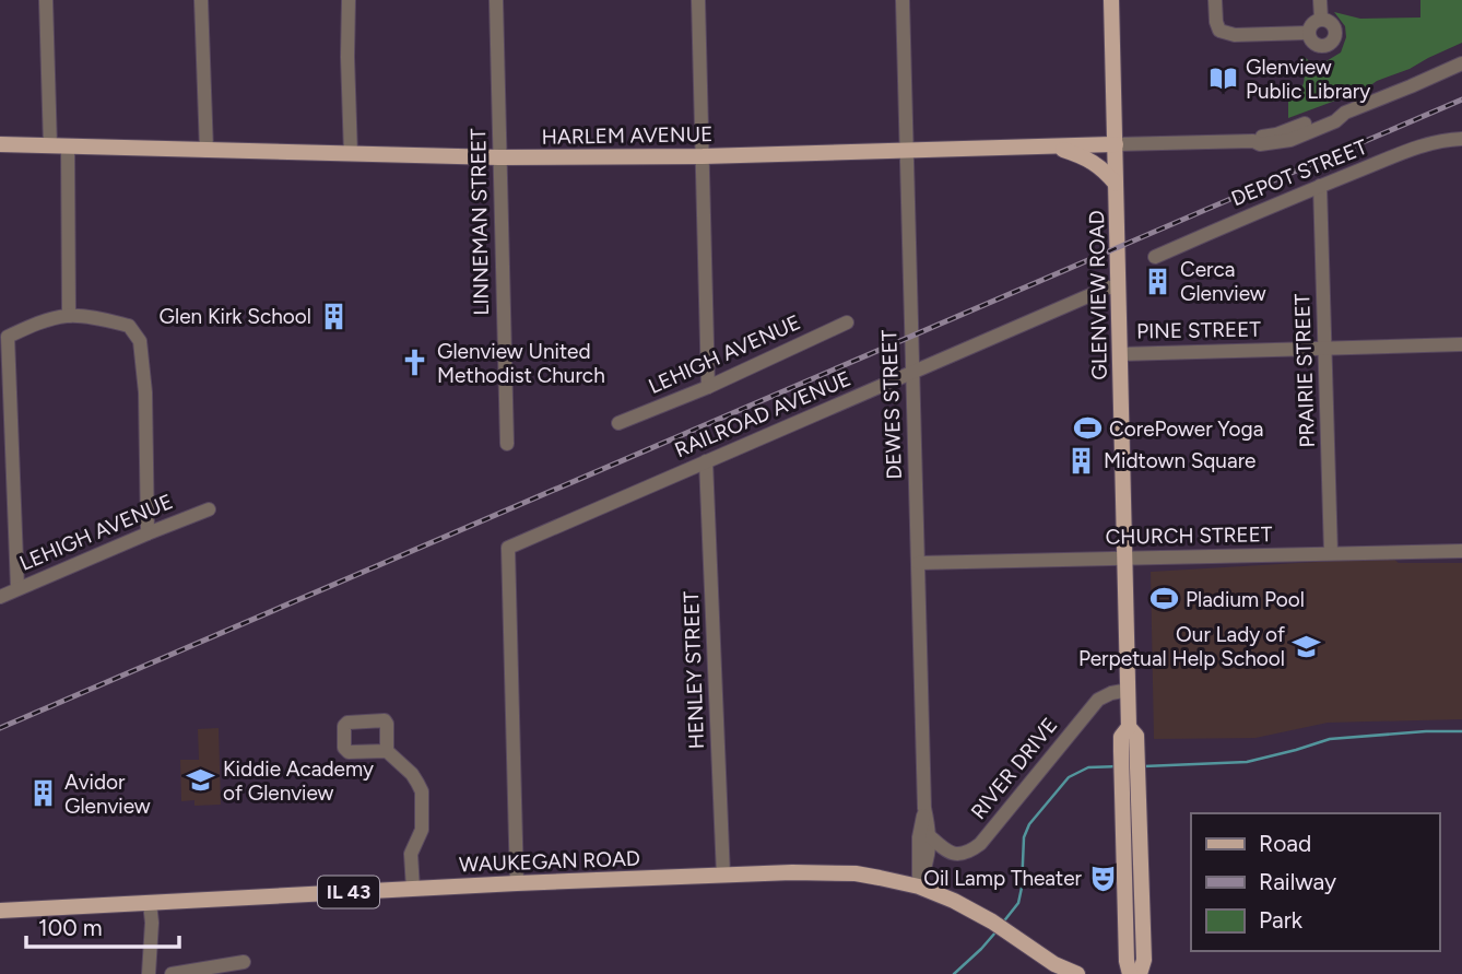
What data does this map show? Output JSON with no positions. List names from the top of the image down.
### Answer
{
  "streets": {
    "main road": [
      "HARLEM AVENUE",
      "GLENVIEW ROAD",
      "WAUKEGAN ROAD",
      "IL 43"
    ],
    "street": [
      "DEPOT STREET",
      "LINNEMAN STREET",
      "PINE STREET",
      "LEHIGH AVENUE",
      "PRAIRIE STREET",
      "DEWES STREET",
      "RAILROAD AVENUE",
      "CHURCH STREET",
      "HENLEY STREET",
      "RIVER DRIVE"
    ]
  },
  "crossings": [
    ["HARLEM AVENUE", "LINNEMAN STREET"],
    ["HARLEM AVENUE", "GLENVIEW ROAD"],
    ["HARLEM AVENUE", "DEWES STREET"],
    ["DEPOT STREET", "PRAIRIE STREET"],
    ["GLENVIEW ROAD", "PINE STREET"],
    ["GLENVIEW ROAD", "RAILROAD AVENUE"],
    ["GLENVIEW ROAD", "CHURCH STREET"],
    ["GLENVIEW ROAD", "RIVER DRIVE"],
    ["PINE STREET", "PRAIRIE STREET"],
    ["PRAIRIE STREET", "CHURCH STREET"],
    ["DEWES STREET", "RAILROAD AVENUE"],
    ["DEWES STREET", "CHURCH STREET"],
    ["DEWES STREET", "RIVER DRIVE"],
    ["DEWES STREET", "WAUKEGAN ROAD"],
    ["RAILROAD AVENUE", "HENLEY STREET"],
    ["RAILROAD AVENUE", "WAUKEGAN ROAD"],
    ["HENLEY STREET", "WAUKEGAN ROAD"]
  ],
  "places": {
    "library": ["Glenview Public Library"],
    "building": [
      "Cerca Glenview",
      "Glen Kirk School",
      "Midtown Square",
      "Avidor Glenview"
    ],
    "church": ["Glenview United Methodist Church"],
    "sports": ["CorePower Yoga", "Pladium Pool"],
    "school or university": ["Our Lady of Perpetual Help School", "Kiddie Academy of Glenview"],
    "theatre": ["Oil Lamp Theater"]
  },
  "legend": ["Road", "Railway", "Park"],
  "scale_bar": "100 m"
}
